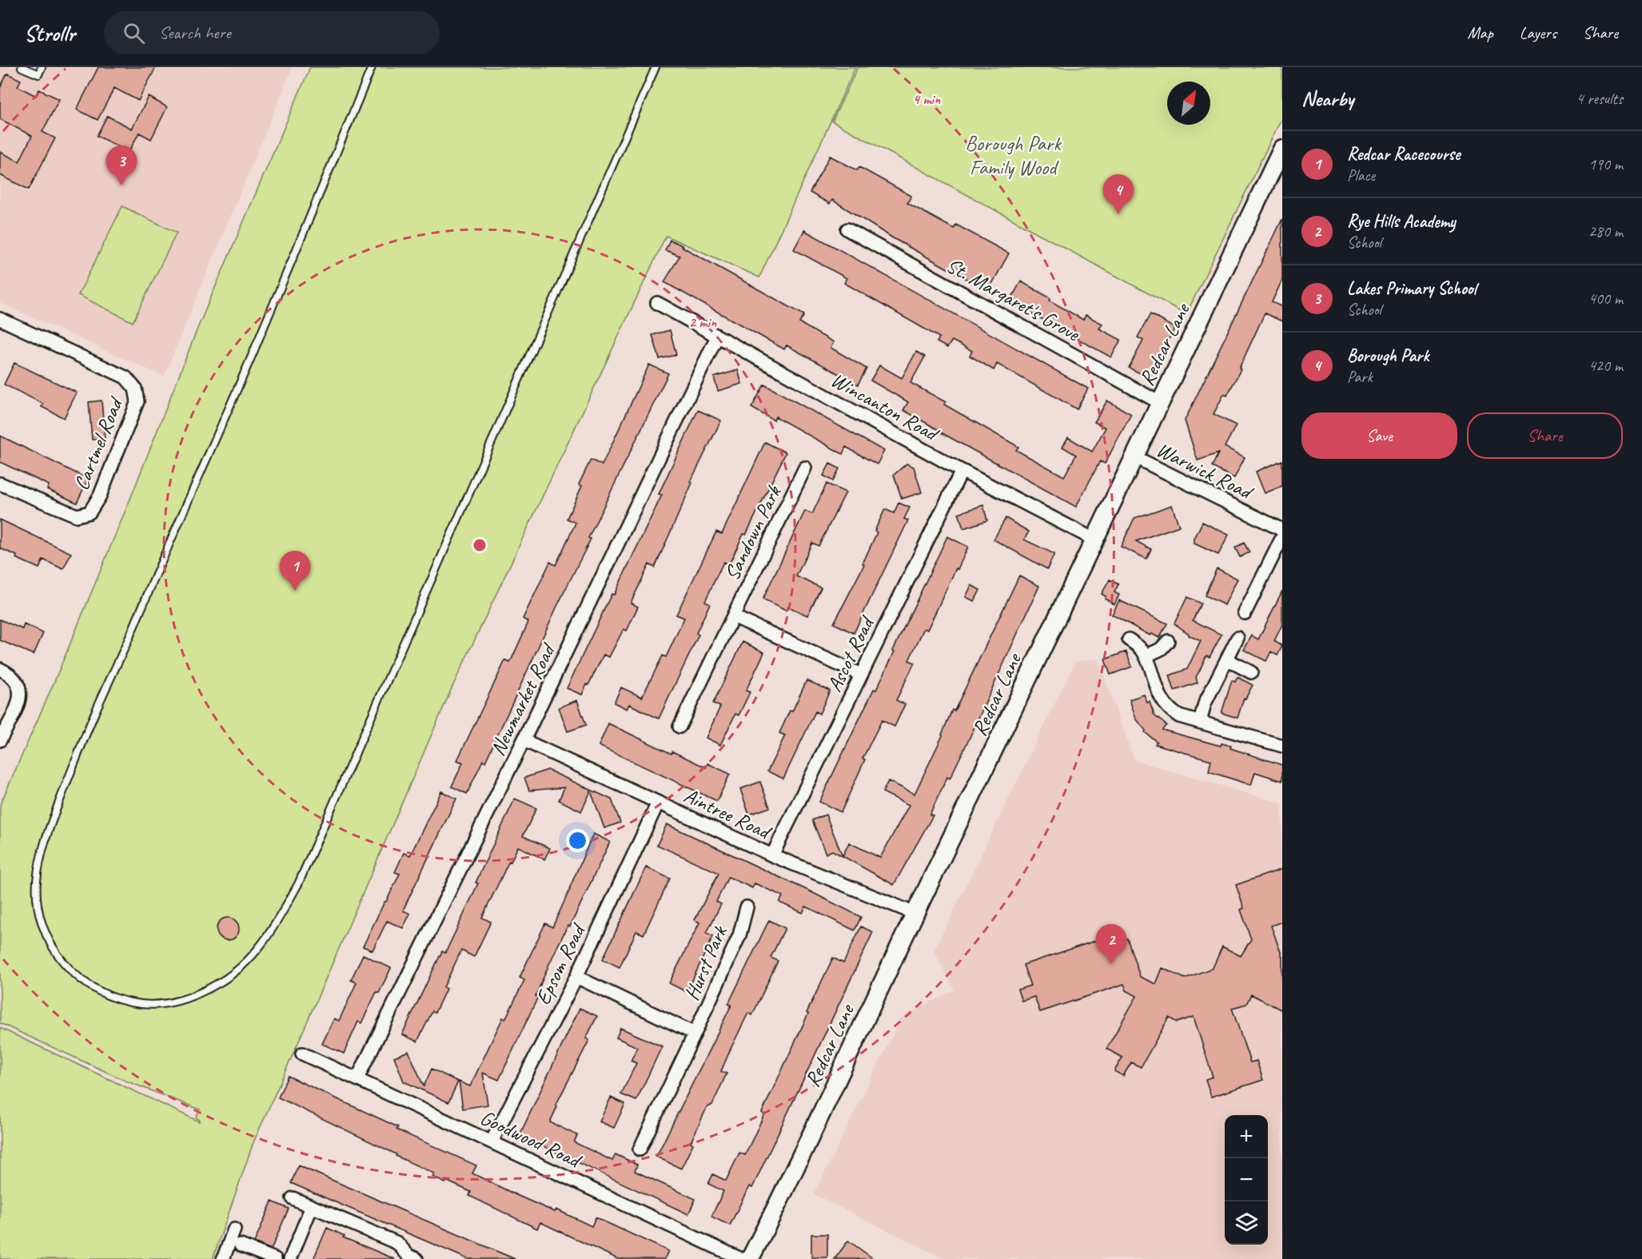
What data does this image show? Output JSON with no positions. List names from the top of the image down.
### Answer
{
  "streets": {
    "main road": ["Redcar Lane"],
    "street": [
      "St. Margaret's Grove",
      "Wincanton Road",
      "Cartmel Road",
      "Warwick Road",
      "Sandown Park",
      "Ascot Road",
      "Newmarket Road",
      "Aintree Road",
      "Hurst Park",
      "Epsom Road",
      "Goodwood Road"
    ]
  },
  "crossings": [
    ["St. Margaret's Grove", "Redcar Lane"],
    ["Redcar Lane", "Wincanton Road"],
    ["Redcar Lane", "Warwick Road"],
    ["Redcar Lane", "Aintree Road"],
    ["Wincanton Road", "Ascot Road"],
    ["Wincanton Road", "Newmarket Road"],
    ["Ascot Road", "Aintree Road"],
    ["Newmarket Road", "Aintree Road"],
    ["Newmarket Road", "Goodwood Road"],
    ["Aintree Road", "Epsom Road"],
    ["Hurst Park", "Epsom Road"],
    ["Epsom Road", "Goodwood Road"]
  ],
  "parks": ["Borough Park Family Wood"],
  "north": "top right",
  "page": {
    "header": "Strollr",
    "search": "Search here",
    "nav": ["Map", "Layers", "Share"],
    "heading": ["Nearby", "4 results"],
    "list": [
      {
        "mark": "1",
        "name": "Redcar Racecourse",
        "note": "Place",
        "value": "190 m"
      },
      {
        "mark": "2",
        "name": "Rye Hills Academy",
        "note": "School",
        "value": "280 m"
      },
      {
        "mark": "3",
        "name": "Lakes Primary School",
        "note": "School",
        "value": "400 m"
      },
      {
        "mark": "4",
        "name": "Borough Park",
        "note": "Park",
        "value": "420 m"
      }
    ],
    "pins": [
      "3",
      "4",
      "1",
      "2"
    ],
    "buttons": ["Save", "Share"],
    "map_buttons": ["+", "−"]
  },
  "rings": ["4 min", "2 min"]
}
